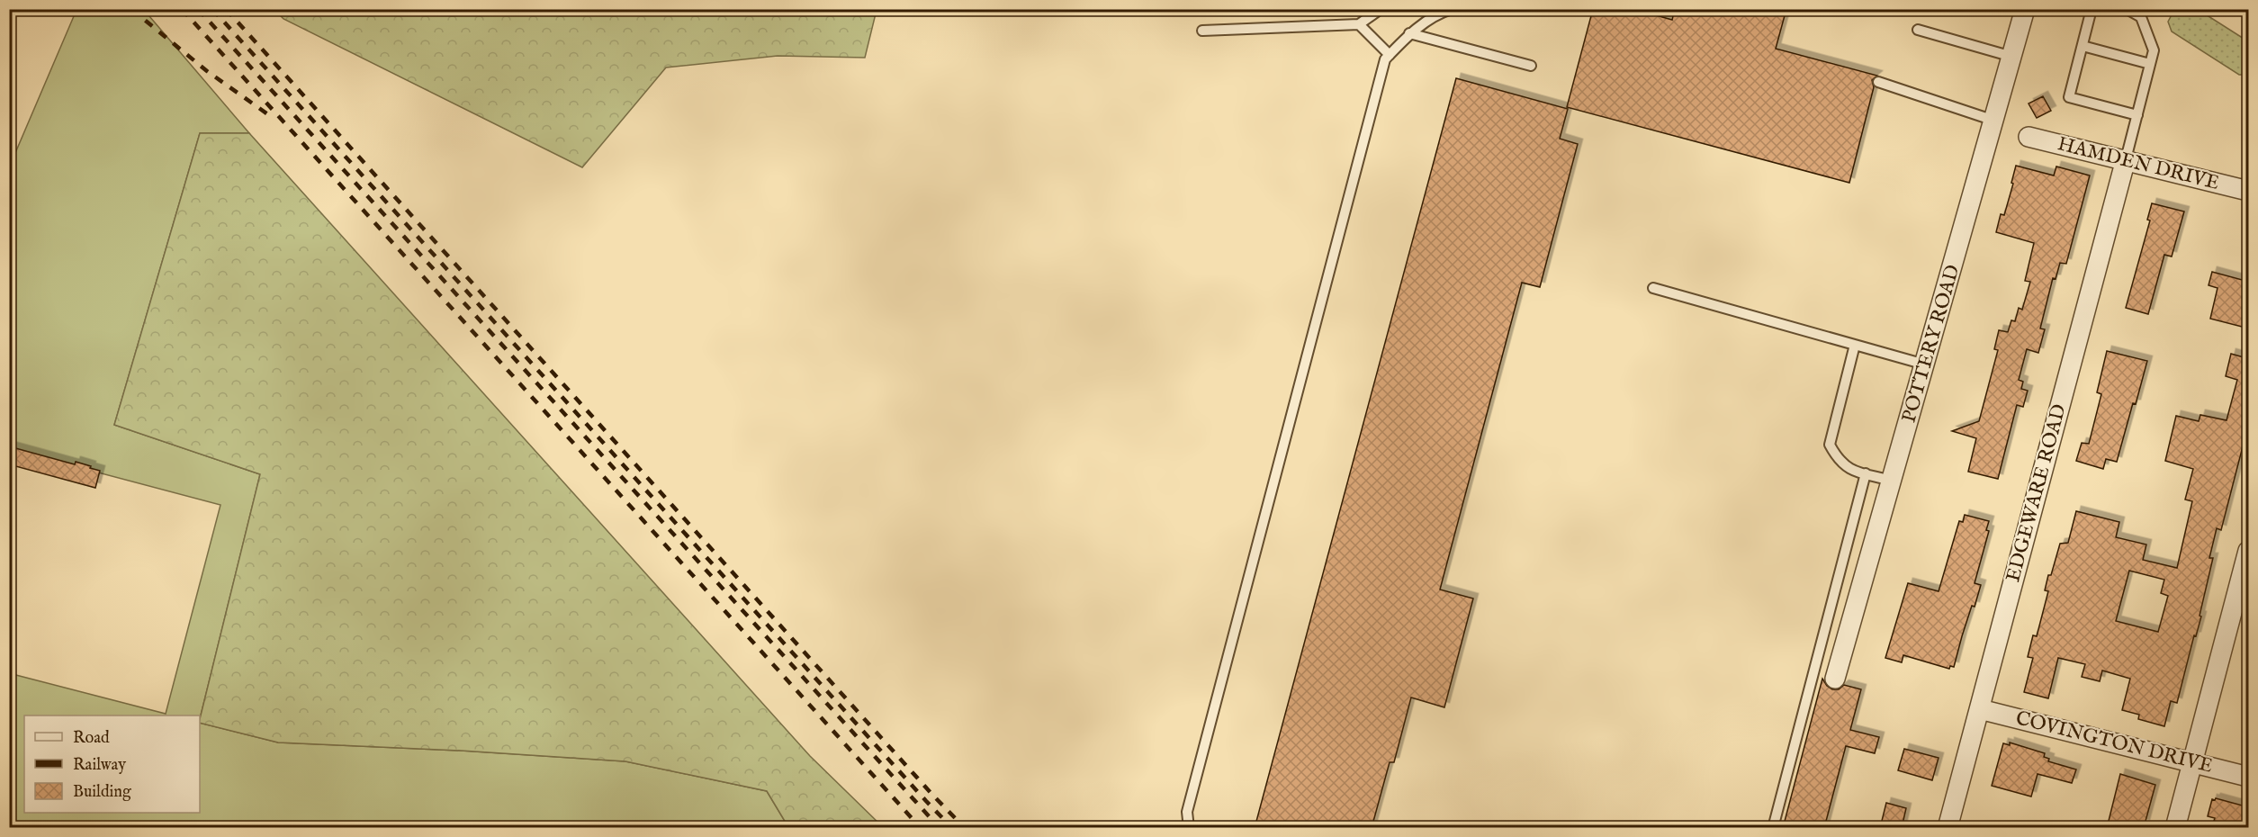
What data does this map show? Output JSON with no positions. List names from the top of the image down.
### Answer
{
  "streets": {
    "street": [
      "HAMDEN DRIVE",
      "POTTERY ROAD",
      "EDGEWARE ROAD",
      "COVINGTON DRIVE"
    ]
  },
  "crossings": [
    ["HAMDEN DRIVE", "EDGEWARE ROAD"],
    ["EDGEWARE ROAD", "COVINGTON DRIVE"]
  ],
  "legend": ["Road", "Railway", "Building"]
}
